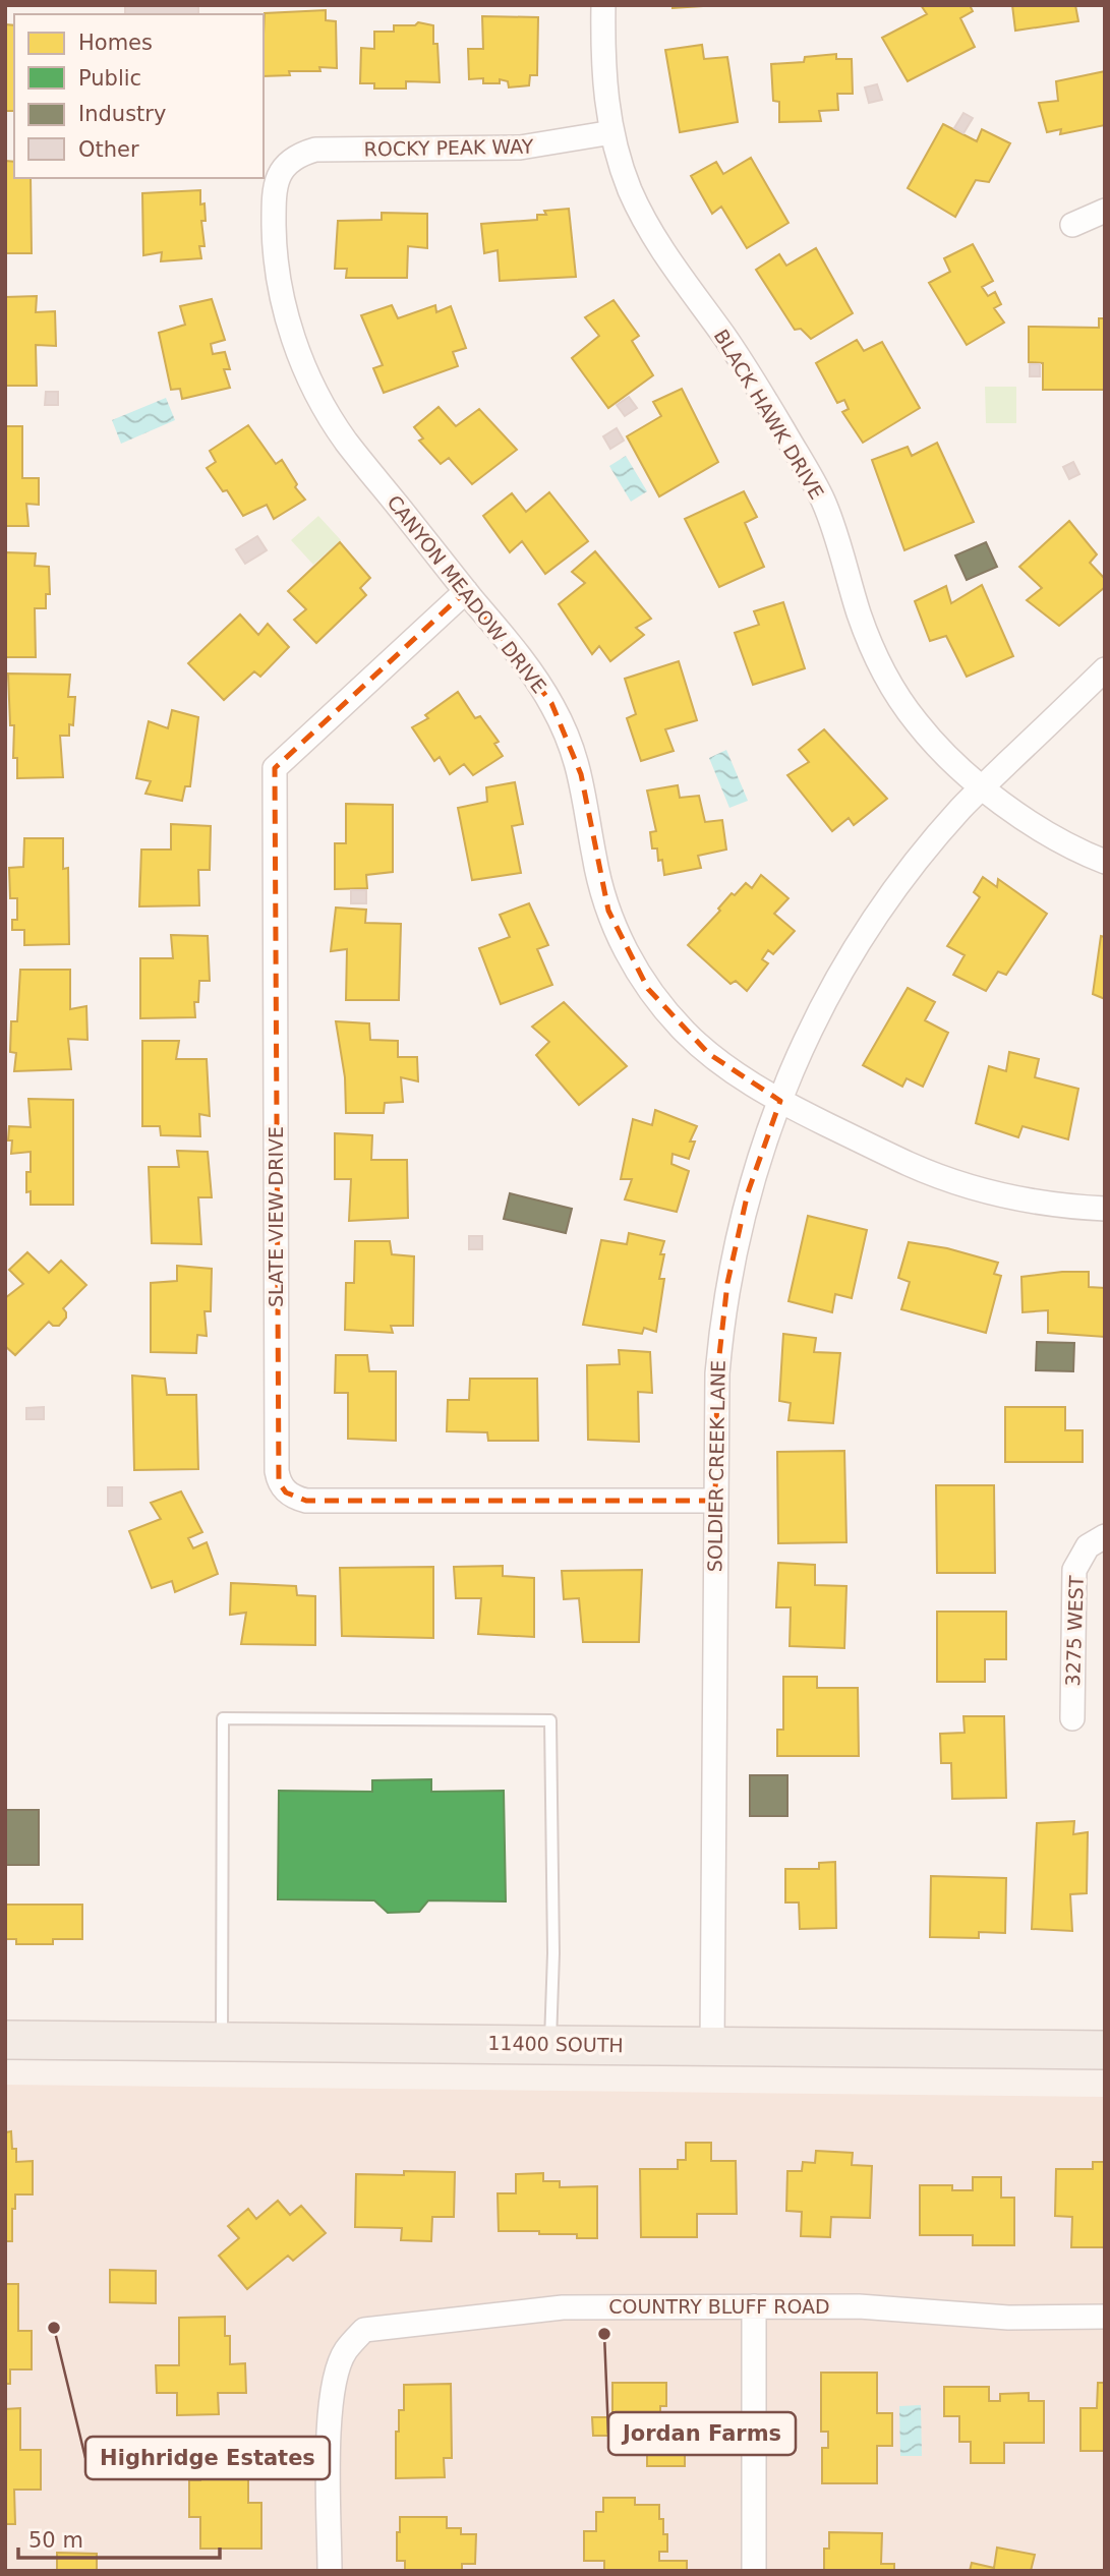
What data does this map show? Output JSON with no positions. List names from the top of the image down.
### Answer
{
  "streets": {
    "main road": ["11400 SOUTH"],
    "street": [
      "ROCKY PEAK WAY",
      "BLACK HAWK DRIVE",
      "CANYON MEADOW DRIVE",
      "SLATE VIEW DRIVE",
      "SOLDIER CREEK LANE",
      "3275 WEST",
      "COUNTRY BLUFF ROAD"
    ]
  },
  "crossings": [
    ["ROCKY PEAK WAY", "BLACK HAWK DRIVE"],
    ["ROCKY PEAK WAY", "CANYON MEADOW DRIVE"],
    ["BLACK HAWK DRIVE", "SOLDIER CREEK LANE"],
    ["CANYON MEADOW DRIVE", "SLATE VIEW DRIVE"],
    ["CANYON MEADOW DRIVE", "SOLDIER CREEK LANE"],
    ["SLATE VIEW DRIVE", "SOLDIER CREEK LANE"],
    ["SOLDIER CREEK LANE", "11400 SOUTH"]
  ],
  "places": ["Highridge Estates", "Jordan Farms"],
  "legend": [
    "Homes",
    "Public",
    "Industry",
    "Other"
  ],
  "scale_bar": "50 m"
}
